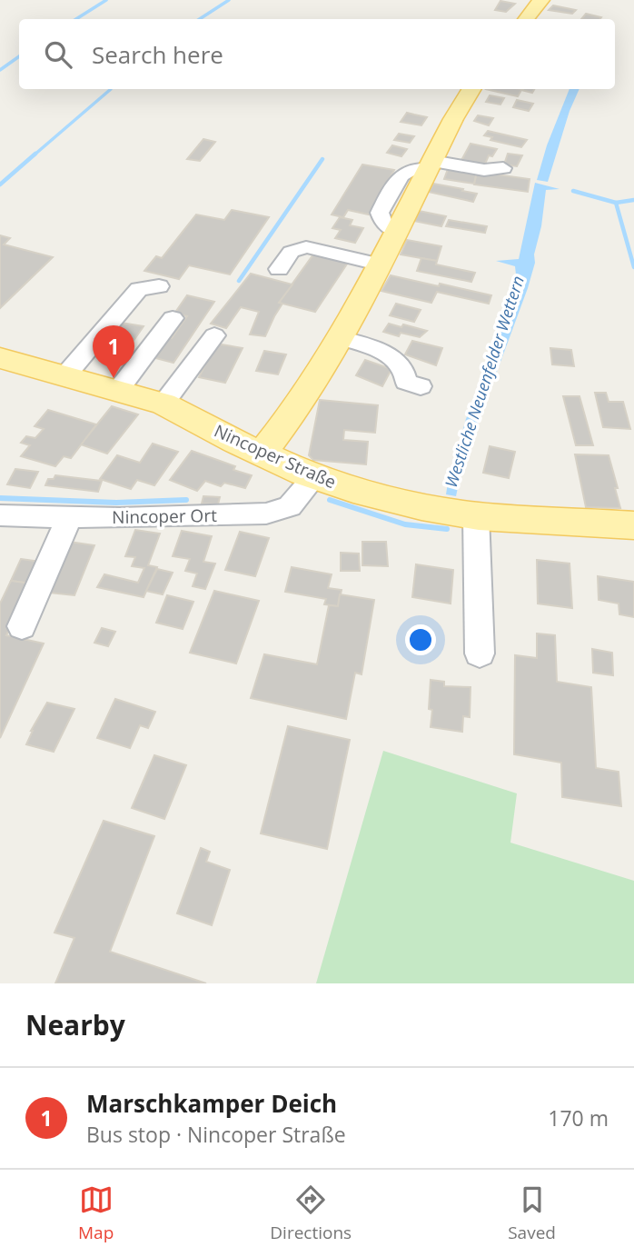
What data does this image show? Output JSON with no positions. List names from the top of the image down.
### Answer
{
  "streets": {
    "main road": ["Nincoper Straße"],
    "street": ["Nincoper Ort"]
  },
  "crossings": [
    ["Nincoper Straße", "Nincoper Ort"]
  ],
  "water": ["Westliche Neuenfelder Wettern"],
  "page": {
    "search": "Search here",
    "pins": "1",
    "heading": "Nearby",
    "list": [
      {
        "mark": "1",
        "name": "Marschkamper Deich",
        "note": "Bus stop · Nincoper Straße",
        "value": "170 m"
      }
    ],
    "nav": ["Map", "Directions", "Saved"]
  }
}
